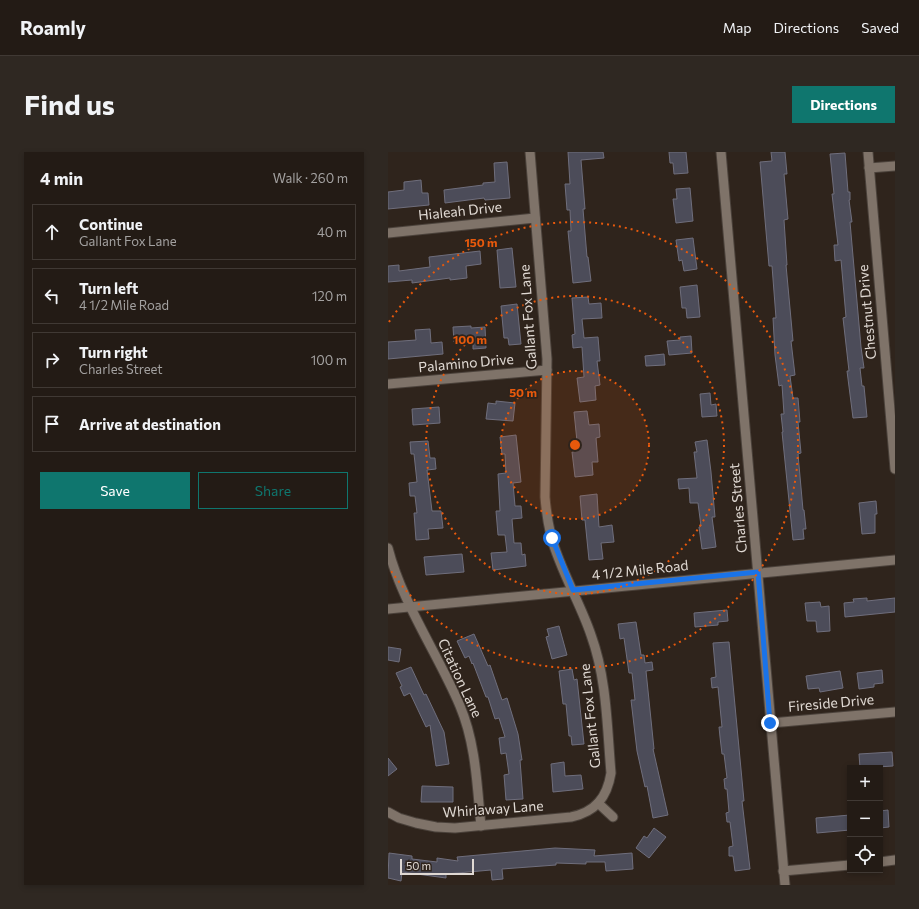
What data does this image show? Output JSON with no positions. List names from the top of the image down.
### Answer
{
  "streets": {
    "street": [
      "Hialeah Drive",
      "Chestnut Drive",
      "Gallant Fox Lane",
      "Palamino Drive",
      "Charles Street",
      "4 1/2 Mile Road",
      "Citation Lane",
      "Fireside Drive",
      "Whirlaway Lane"
    ]
  },
  "crossings": [
    ["Hialeah Drive", "Gallant Fox Lane"],
    ["Gallant Fox Lane", "Palamino Drive"],
    ["Gallant Fox Lane", "4 1/2 Mile Road"],
    ["Gallant Fox Lane", "Whirlaway Lane"],
    ["Charles Street", "4 1/2 Mile Road"],
    ["Charles Street", "Fireside Drive"],
    ["4 1/2 Mile Road", "Citation Lane"],
    ["Citation Lane", "Whirlaway Lane"]
  ],
  "scale_bar": "50 m",
  "page": {
    "header": "Roamly",
    "nav": ["Map", "Directions", "Saved"],
    "buttons": [
      "Directions",
      ["Save", "Share"]
    ],
    "title": "Find us",
    "heading": ["4 min", "Walk · 260 m"],
    "list": [
      ["Continue", "Gallant Fox Lane", "40 m"],
      ["Turn left", "4 1/2 Mile Road", "120 m"],
      ["Turn right", "Charles Street", "100 m"],
      "Arrive at destination"
    ],
    "map_buttons": ["+", "−"],
    "scale": "50 m"
  },
  "rings": ["150 m", "100 m", "50 m"]
}
